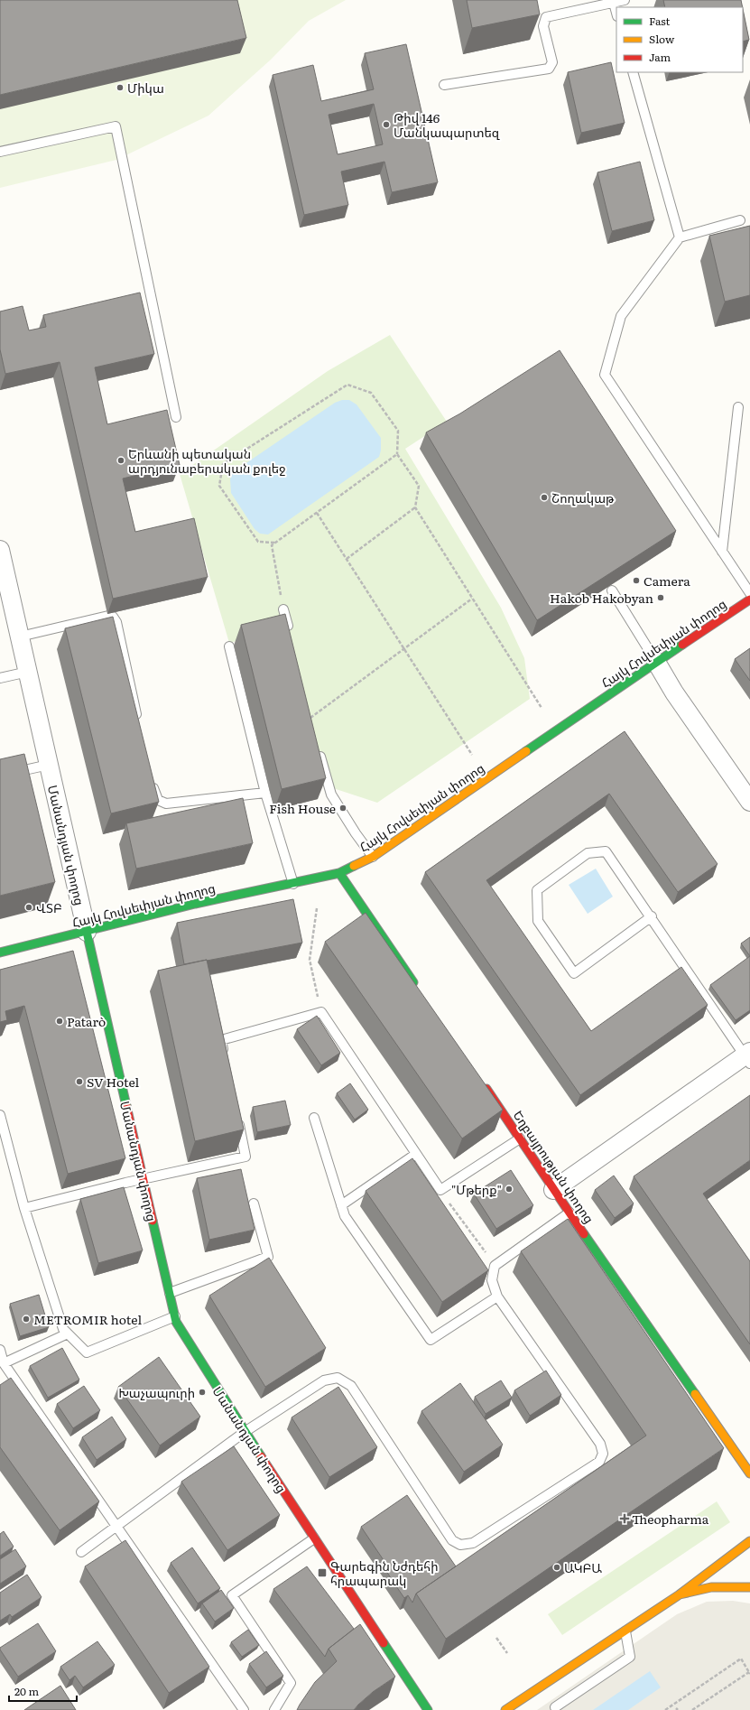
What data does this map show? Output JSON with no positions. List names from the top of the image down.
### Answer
{
  "streets": {
    "street": ["Հայկ Հովսեփյան փողոց", "Մանանդյան փողոց", "Եղբայրության փողոց"]
  },
  "crossings": [
    ["Հայկ Հովսեփյան փողոց", "Մանանդյան փողոց"]
  ],
  "places": {
    "other": [
      "Միկա",
      "Թիվ 146 Մանկապարտեզ",
      "Երևանի պետական արդյունաբերական քոլեջ",
      "Շողակաթ",
      "Camera",
      "Hakob Hakobyan",
      "Fish House",
      "ՎՏԲ",
      "Patarò",
      "SV Hotel",
      "\"Մթերք\"",
      "METROMIR hotel",
      "Խաչապուրի",
      "ԱԿԲԱ"
    ],
    "health": ["Theopharma"],
    "transit": ["Գարեգին Նժդեհի հրապարակ"]
  },
  "legend": ["Fast", "Slow", "Jam"],
  "scale_bar": "20 m"
}
